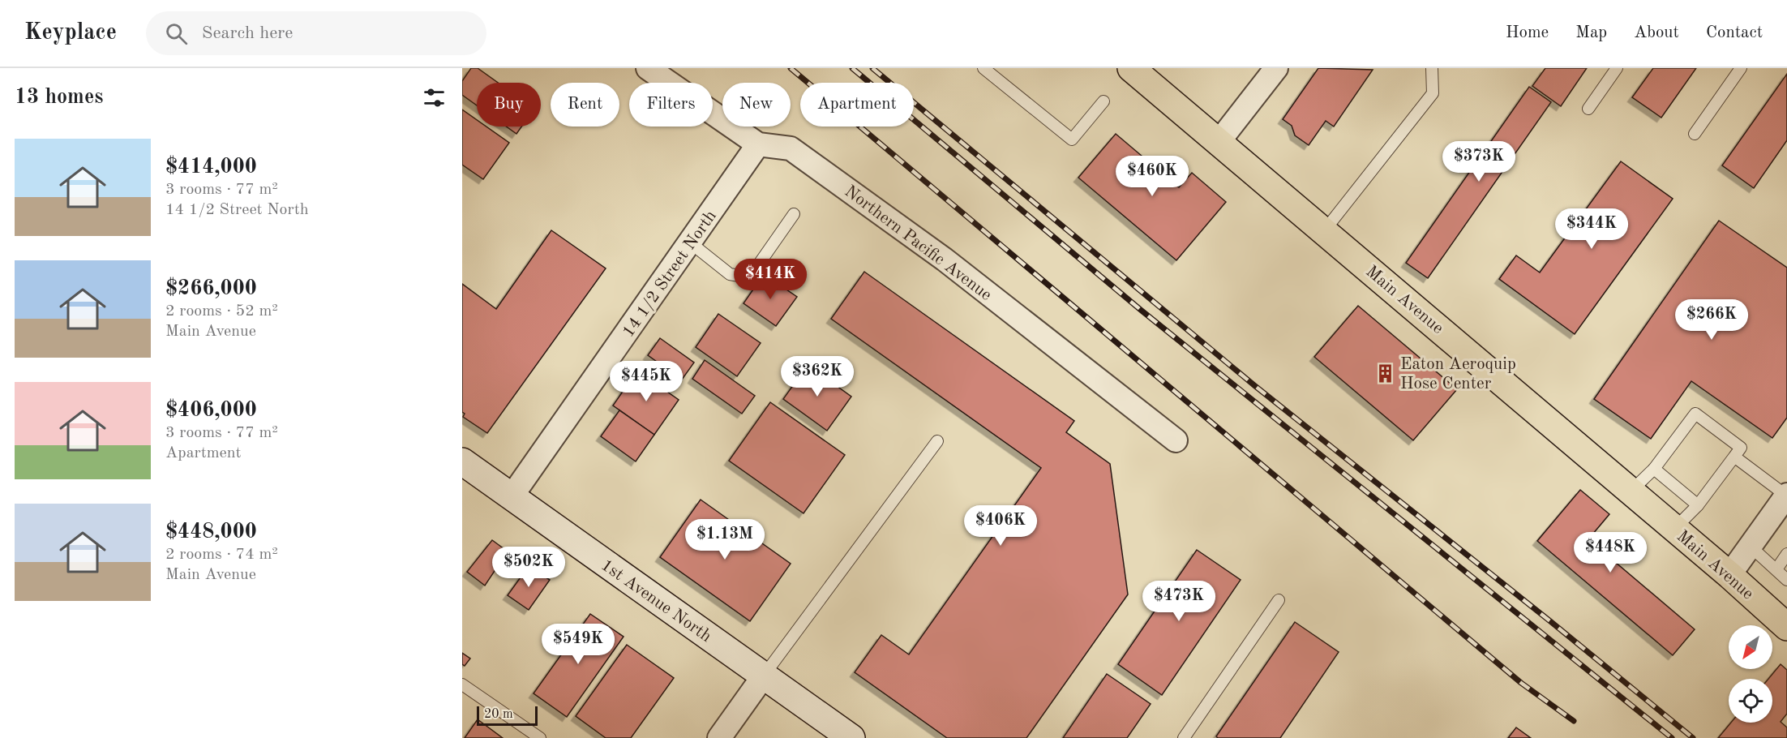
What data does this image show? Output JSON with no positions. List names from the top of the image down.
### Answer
{
  "streets": {
    "main road": ["Main Avenue"],
    "street": ["Northern Pacific Avenue", "14 1/2 Street North", "1st Avenue North"]
  },
  "crossings": [
    ["Northern Pacific Avenue", "14 1/2 Street North"],
    ["14 1/2 Street North", "1st Avenue North"]
  ],
  "places": {
    "building": ["Eaton Aeroquip Hose Center"]
  },
  "scale_bar": "20 m",
  "north": "bottom left",
  "page": {
    "header": "Keyplace",
    "search": "Search here",
    "nav": [
      "Home",
      "Map",
      "About",
      "Contact"
    ],
    "heading": "13 homes",
    "chip": [
      "Buy",
      "Rent",
      "Filters",
      "New",
      "Apartment"
    ],
    "list": [
      {
        "name": "$414,000",
        "note": "3 rooms · 77 m² · 14 1/2 Street North"
      },
      {
        "name": "$266,000",
        "note": "2 rooms · 52 m² · Main Avenue"
      },
      {
        "name": "$406,000",
        "note": "3 rooms · 77 m² · Apartment"
      },
      {
        "name": "$448,000",
        "note": "2 rooms · 74 m² · Main Avenue"
      }
    ],
    "price": [
      "$373K",
      "$460K",
      "$344K",
      "$414K",
      "$266K",
      "$362K",
      "$445K",
      "$406K",
      "$1.13M",
      "$448K",
      "$502K",
      "$473K",
      "$549K"
    ],
    "scale": "20 m"
  }
}
